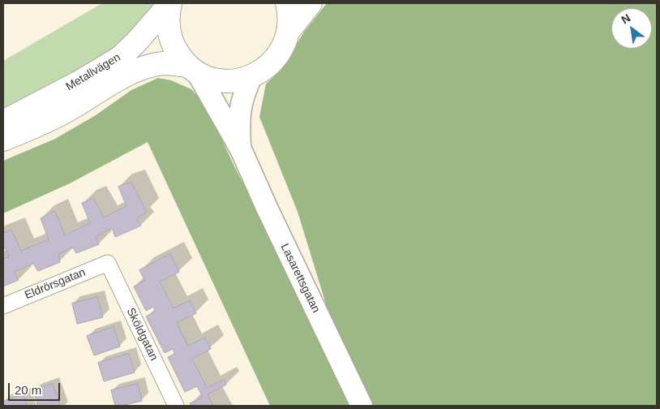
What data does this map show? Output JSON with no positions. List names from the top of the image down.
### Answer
{
  "streets": {
    "main road": ["Metallvägen"],
    "street": ["Lasarettsgatan", "Eldrörsgatan", "Sköldgatan"]
  },
  "crossings": [
    ["Metallvägen", "Lasarettsgatan"],
    ["Eldrörsgatan", "Sköldgatan"]
  ],
  "scale_bar": "20 m",
  "north": "top left"
}
